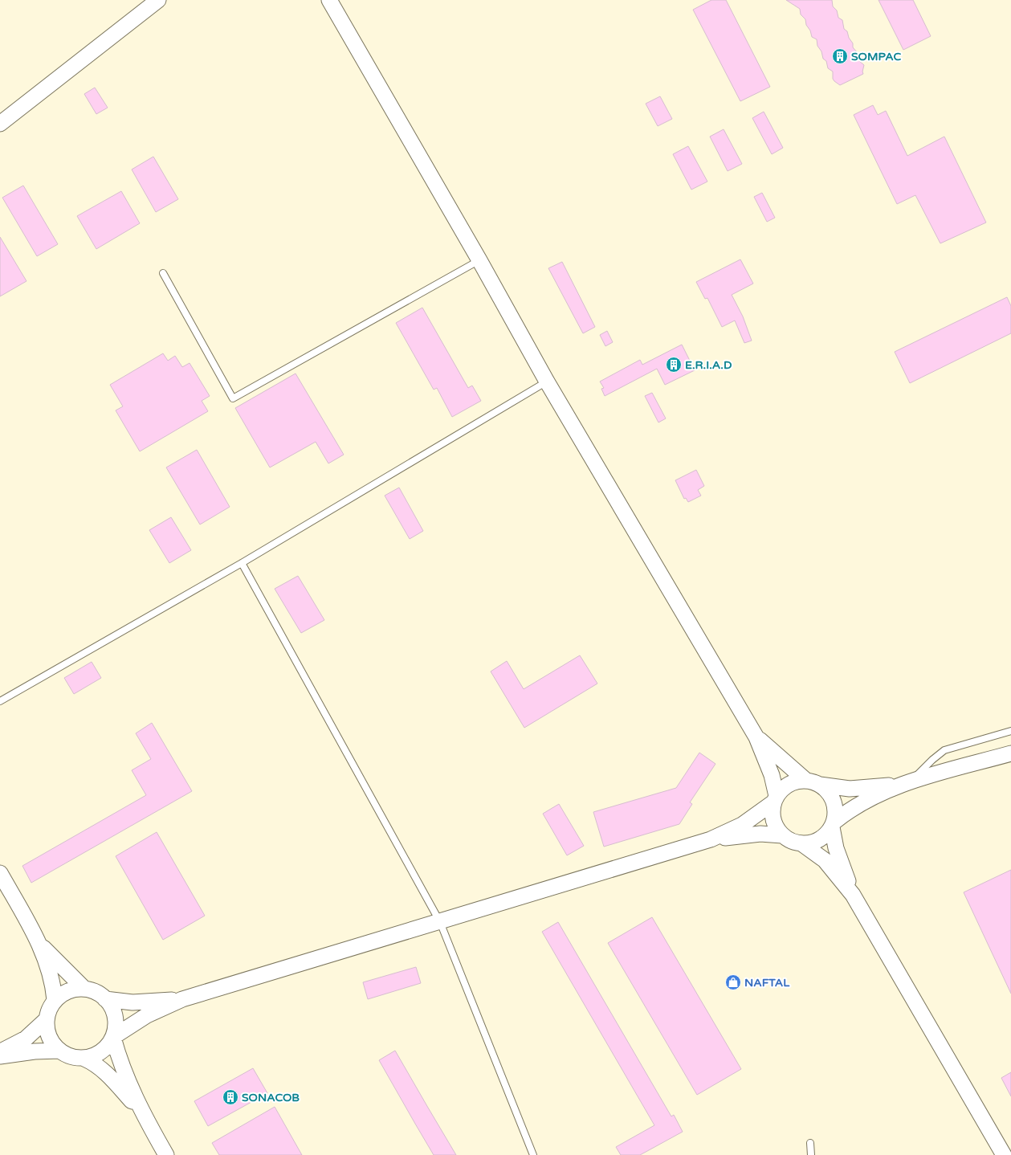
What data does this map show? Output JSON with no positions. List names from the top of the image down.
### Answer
{
  "places": {
    "building": ["SOMPAC", "E.R.I.A.D", "SONACOB"],
    "shop": ["NAFTAL"]
  }
}
